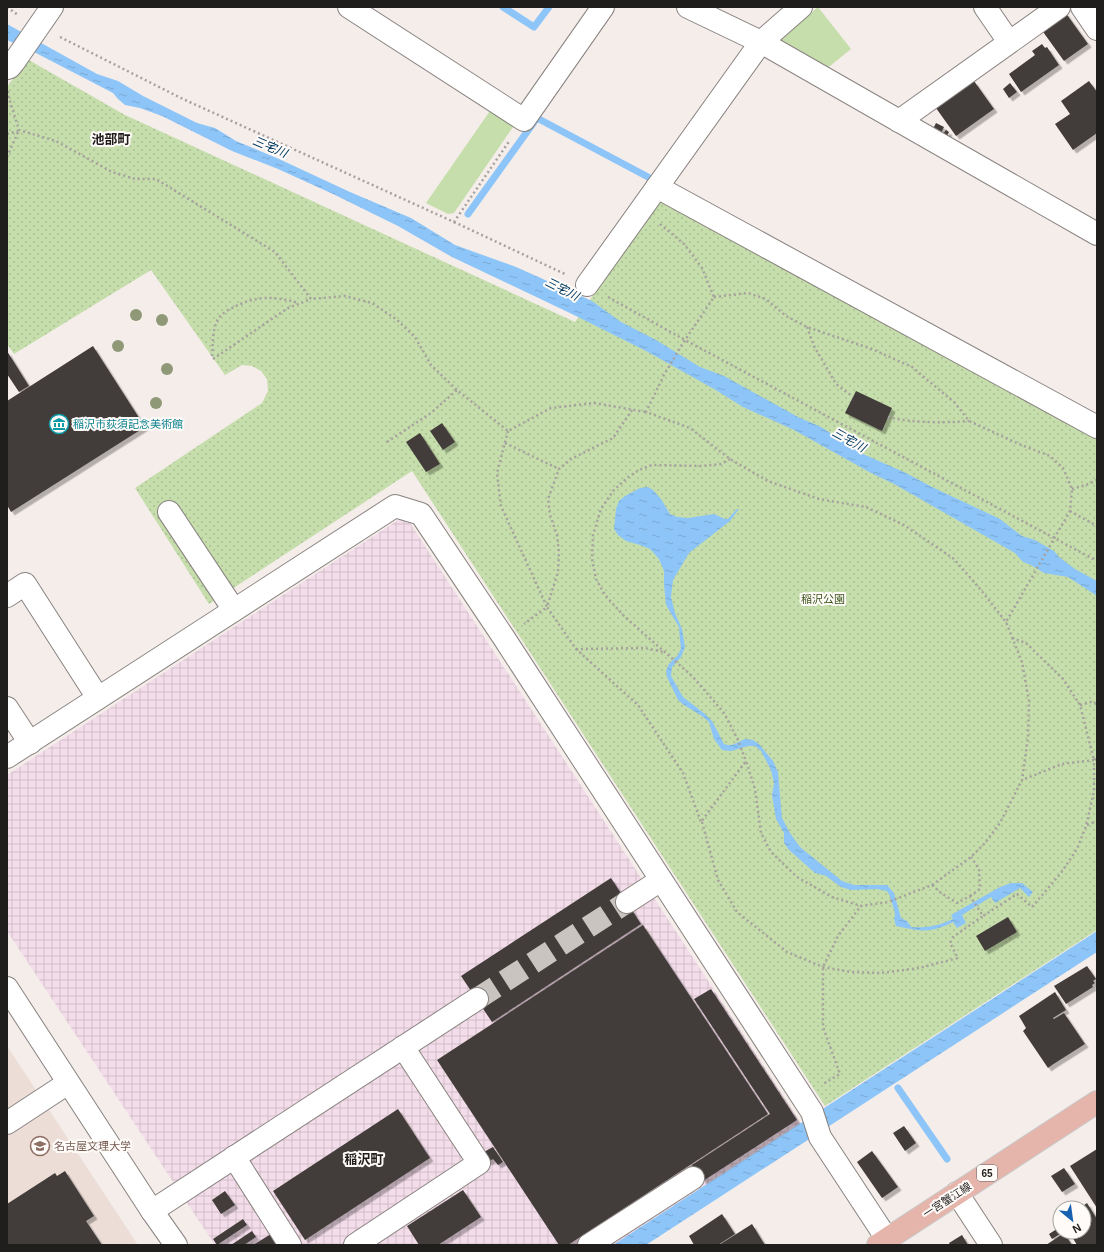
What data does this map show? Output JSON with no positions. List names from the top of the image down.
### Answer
{
  "streets": {
    "main road": ["65", "一宮蟹江線"]
  },
  "districts": ["池部町", "稲沢町"],
  "water": ["三宅川"],
  "parks": ["稲沢公園"],
  "places": {
    "museum": ["稲沢市荻須記念美術館"],
    "school or university": ["名古屋文理大学"]
  },
  "north": "bottom right"
}
